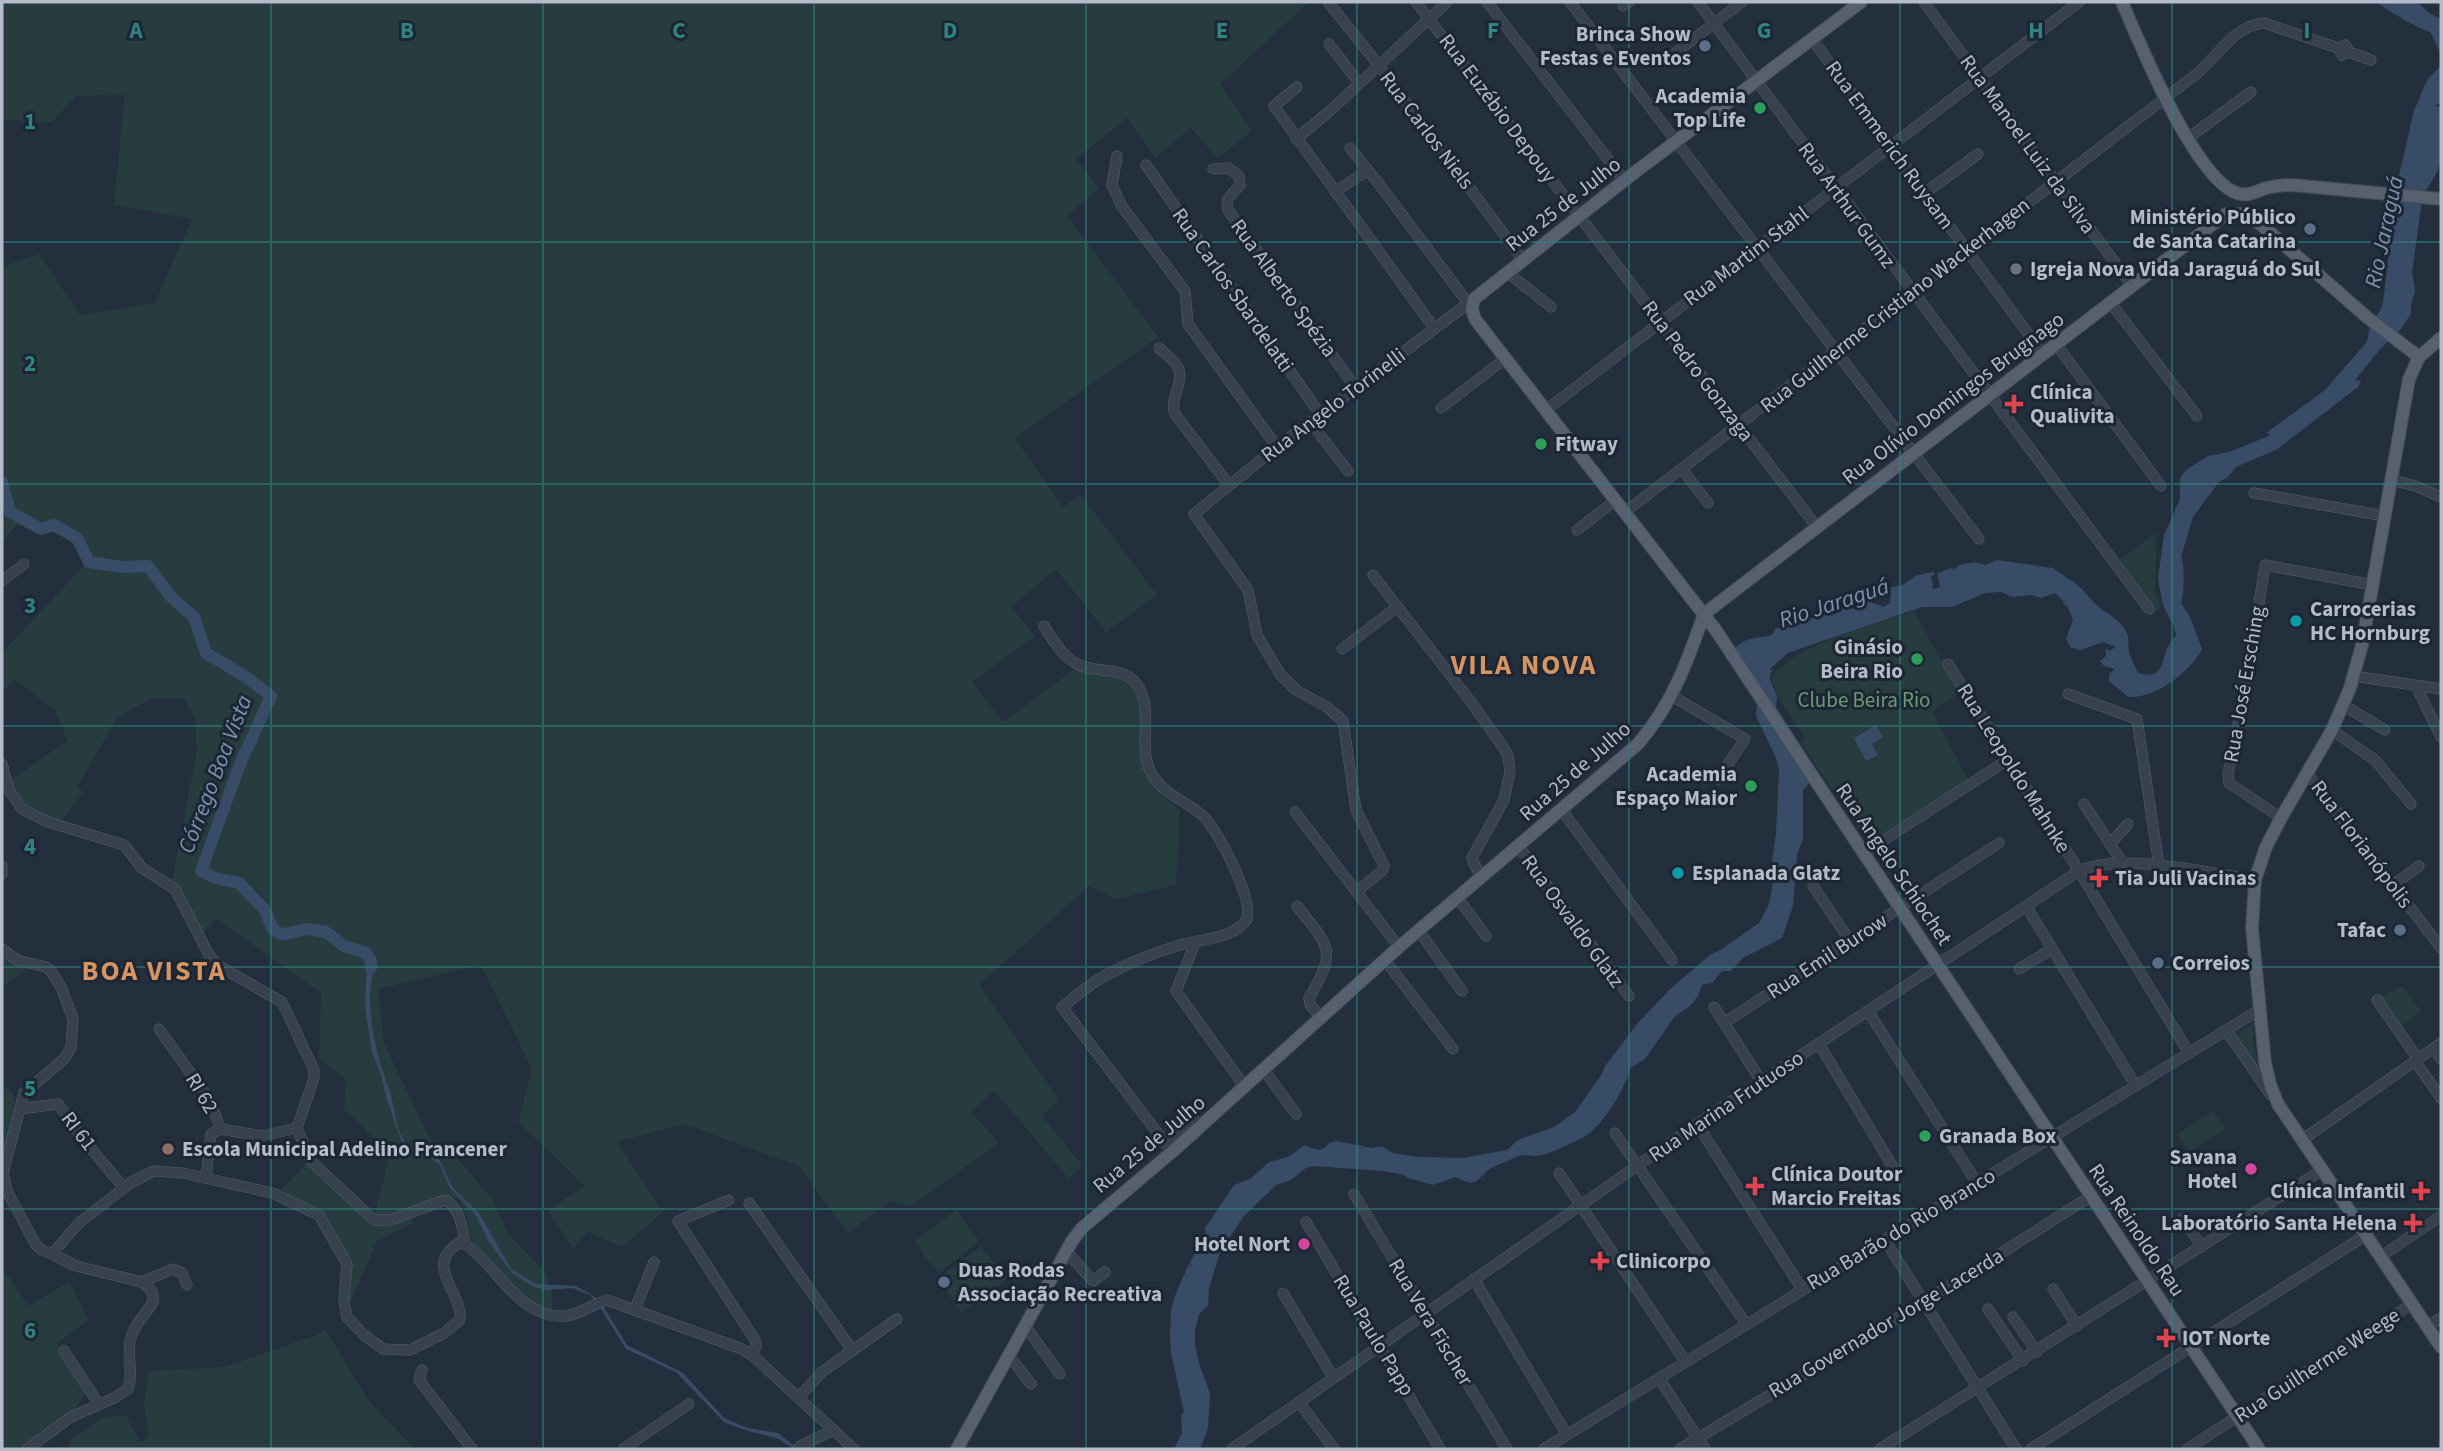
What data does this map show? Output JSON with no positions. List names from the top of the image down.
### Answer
{
  "streets": {
    "main road": [
      "Rua 25 de Julho",
      "Rua Olívio Domingos Brugnago",
      "Rua Angelo Schiochet",
      "Rua Reinoldo Rau"
    ],
    "street": [
      "Rua Euzébio Depouy",
      "Rua Carlos Niels",
      "Rua Manoel Luiz da Silva",
      "Rua Emmerich Ruysam",
      "Rua Arthur Gumz",
      "Rua Martim Stahl",
      "Rua Alberto Spézia",
      "Rua Carlos Sbardelatti",
      "Rua Guilherme Cristiano Wackerhagen",
      "Rua Pedro Gonzaga",
      "Rua Angelo Torinelli",
      "Rua José Ersching",
      "Rua Leopoldo Mahnke",
      "Rua Florianópolis",
      "Rua Osvaldo Glatz",
      "Rua Emil Burow",
      "RI 62",
      "Rua Marina Frutuoso",
      "RI 61",
      "Rua Barão do Rio Branco",
      "Rua Vera Fischer",
      "Rua Governador Jorge Lacerda",
      "Rua Paulo Papp",
      "Rua Guilherme Weege"
    ]
  },
  "crossings": [
    ["Rua Euzébio Depouy", "Rua 25 de Julho"],
    ["Rua Euzébio Depouy", "Rua Pedro Gonzaga"],
    ["Rua Carlos Niels", "Rua 25 de Julho"],
    ["Rua Manoel Luiz da Silva", "Rua Martim Stahl"],
    ["Rua Manoel Luiz da Silva", "Rua Guilherme Cristiano Wackerhagen"],
    ["Rua Manoel Luiz da Silva", "Rua Olívio Domingos Brugnago"],
    ["Rua Emmerich Ruysam", "Rua 25 de Julho"],
    ["Rua Emmerich Ruysam", "Rua Martim Stahl"],
    ["Rua Emmerich Ruysam", "Rua Guilherme Cristiano Wackerhagen"],
    ["Rua Emmerich Ruysam", "Rua Olívio Domingos Brugnago"],
    ["Rua 25 de Julho", "Rua Arthur Gumz"],
    ["Rua 25 de Julho", "Rua Pedro Gonzaga"],
    ["Rua 25 de Julho", "Rua Olívio Domingos Brugnago"],
    ["Rua 25 de Julho", "Rua Angelo Torinelli"],
    ["Rua 25 de Julho", "Rua Angelo Schiochet"],
    ["Rua 25 de Julho", "Rua Osvaldo Glatz"],
    ["Rua Arthur Gumz", "Rua Martim Stahl"],
    ["Rua Arthur Gumz", "Rua Guilherme Cristiano Wackerhagen"],
    ["Rua Arthur Gumz", "Rua Olívio Domingos Brugnago"],
    ["Rua Martim Stahl", "Rua Pedro Gonzaga"],
    ["Rua Alberto Spézia", "Rua Angelo Torinelli"],
    ["Rua Carlos Sbardelatti", "Rua Angelo Torinelli"],
    ["Rua Guilherme Cristiano Wackerhagen", "Rua Pedro Gonzaga"],
    ["Rua Pedro Gonzaga", "Rua Olívio Domingos Brugnago"],
    ["Rua Olívio Domingos Brugnago", "Rua Angelo Schiochet"],
    ["Rua Leopoldo Mahnke", "Rua Marina Frutuoso"],
    ["Rua Leopoldo Mahnke", "Rua Barão do Rio Branco"],
    ["Rua Angelo Schiochet", "Rua Emil Burow"],
    ["Rua Angelo Schiochet", "Rua Marina Frutuoso"],
    ["Rua Angelo Schiochet", "Rua Barão do Rio Branco"],
    ["Rua Angelo Schiochet", "Rua Reinoldo Rau"],
    ["Rua Marina Frutuoso", "Rua Vera Fischer"],
    ["Rua Marina Frutuoso", "Rua Paulo Papp"],
    ["Rua Barão do Rio Branco", "Rua Reinoldo Rau"],
    ["Rua Reinoldo Rau", "Rua Governador Jorge Lacerda"],
    ["Rua Reinoldo Rau", "Rua Guilherme Weege"]
  ],
  "districts": ["VILA NOVA", "BOA VISTA"],
  "water": ["Rio Jaraguá", "Córrego Boa Vista"],
  "parks": ["Clube Beira Rio"],
  "places": {
    "other": [
      "Brinca Show Festas e Eventos",
      "Academia Top Life",
      "Ministério Público de Santa Catarina",
      "Igreja Nova Vida Jaraguá do Sul",
      "Fitway",
      "Carrocerias HC Hornburg",
      "Ginásio Beira Rio",
      "Academia Espaço Maior",
      "Esplanada Glatz",
      "Tafac",
      "Correios",
      "Granada Box",
      "Escola Municipal Adelino Francener",
      "Savana Hotel",
      "Hotel Nort",
      "Duas Rodas Associação Recreativa"
    ],
    "health": [
      "Clínica Qualivita",
      "Tia Juli Vacinas",
      "Clínica Doutor Marcio Freitas",
      "Clínica Infantil",
      "Laboratório Santa Helena",
      "Clinicorpo",
      "IOT Norte"
    ]
  },
  "grid": {
    "columns": [
      "A",
      "B",
      "C",
      "D",
      "E",
      "F",
      "G",
      "H",
      "I"
    ],
    "rows": [
      "1",
      "2",
      "3",
      "4",
      "5",
      "6"
    ]
  }
}
